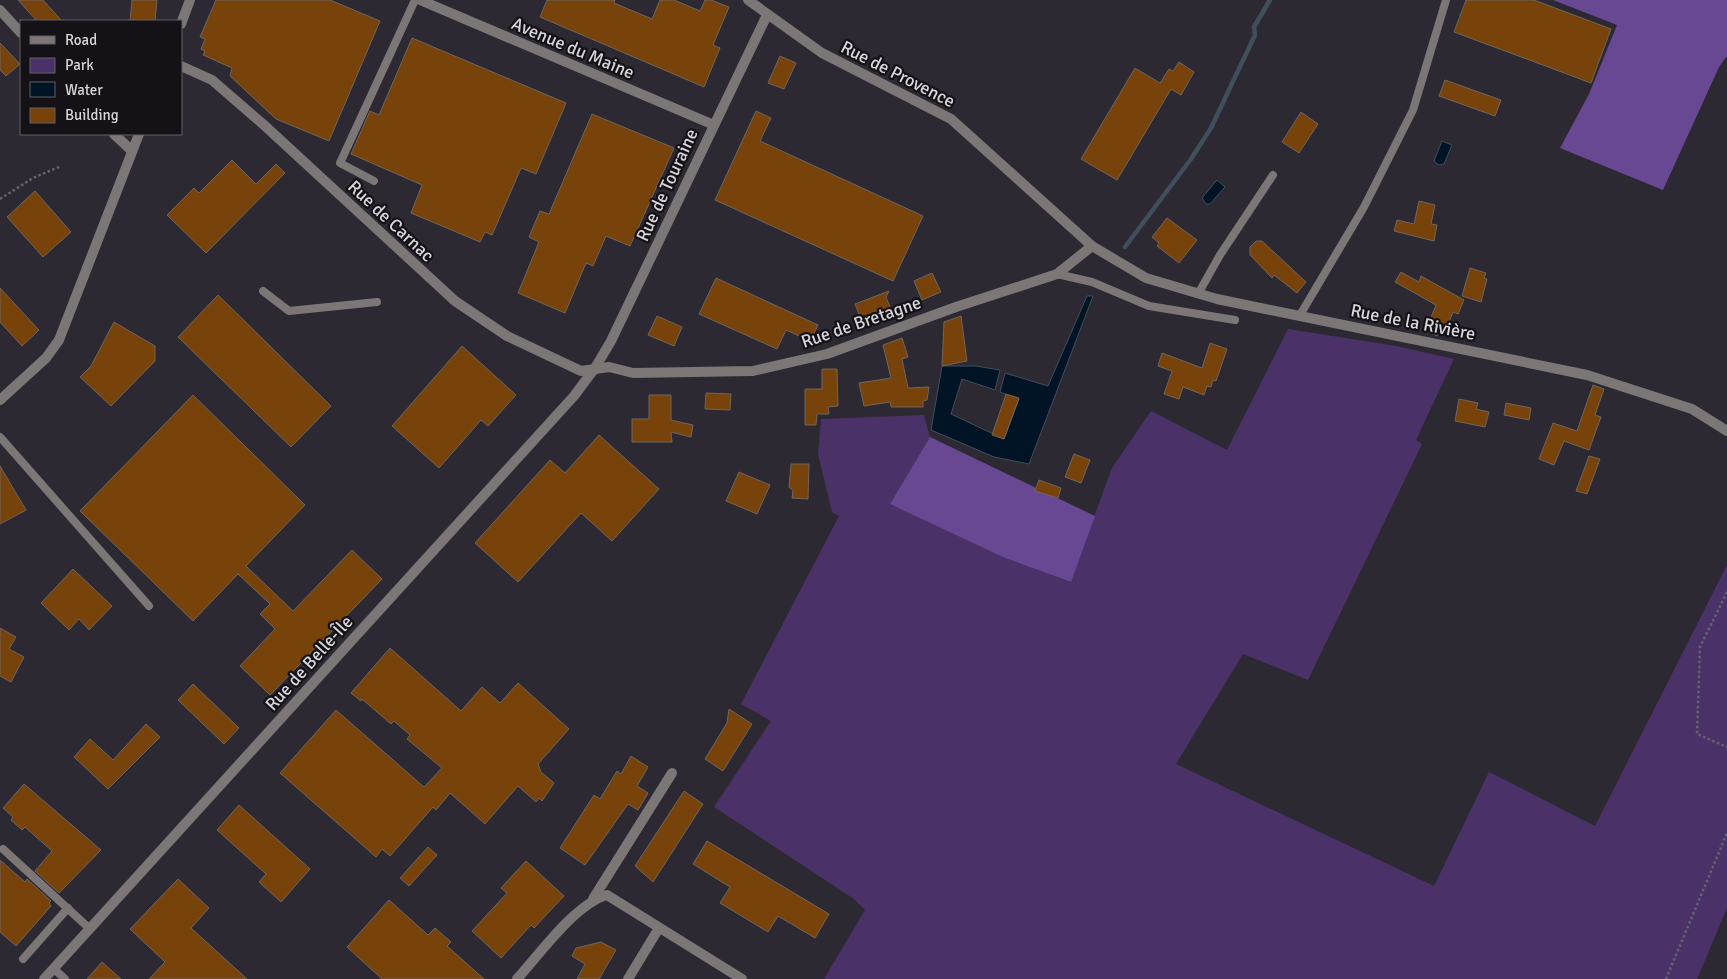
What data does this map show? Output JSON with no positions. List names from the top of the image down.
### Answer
{
  "streets": {
    "street": [
      "Avenue du Maine",
      "Rue de Provence",
      "Rue de Touraine",
      "Rue de Carnac",
      "Rue de Bretagne",
      "Rue de la Rivière",
      "Rue de Belle-Île"
    ]
  },
  "crossings": [
    ["Avenue du Maine", "Rue de Touraine"],
    ["Rue de Provence", "Rue de Touraine"],
    ["Rue de Provence", "Rue de Bretagne"],
    ["Rue de Provence", "Rue de la Rivière"],
    ["Rue de Touraine", "Rue de Carnac"],
    ["Rue de Touraine", "Rue de Bretagne"],
    ["Rue de Touraine", "Rue de Belle-Île"],
    ["Rue de Carnac", "Rue de Bretagne"],
    ["Rue de Carnac", "Rue de Belle-Île"],
    ["Rue de Bretagne", "Rue de la Rivière"],
    ["Rue de Bretagne", "Rue de Belle-Île"]
  ],
  "legend": [
    "Road",
    "Park",
    "Water",
    "Building"
  ]
}
